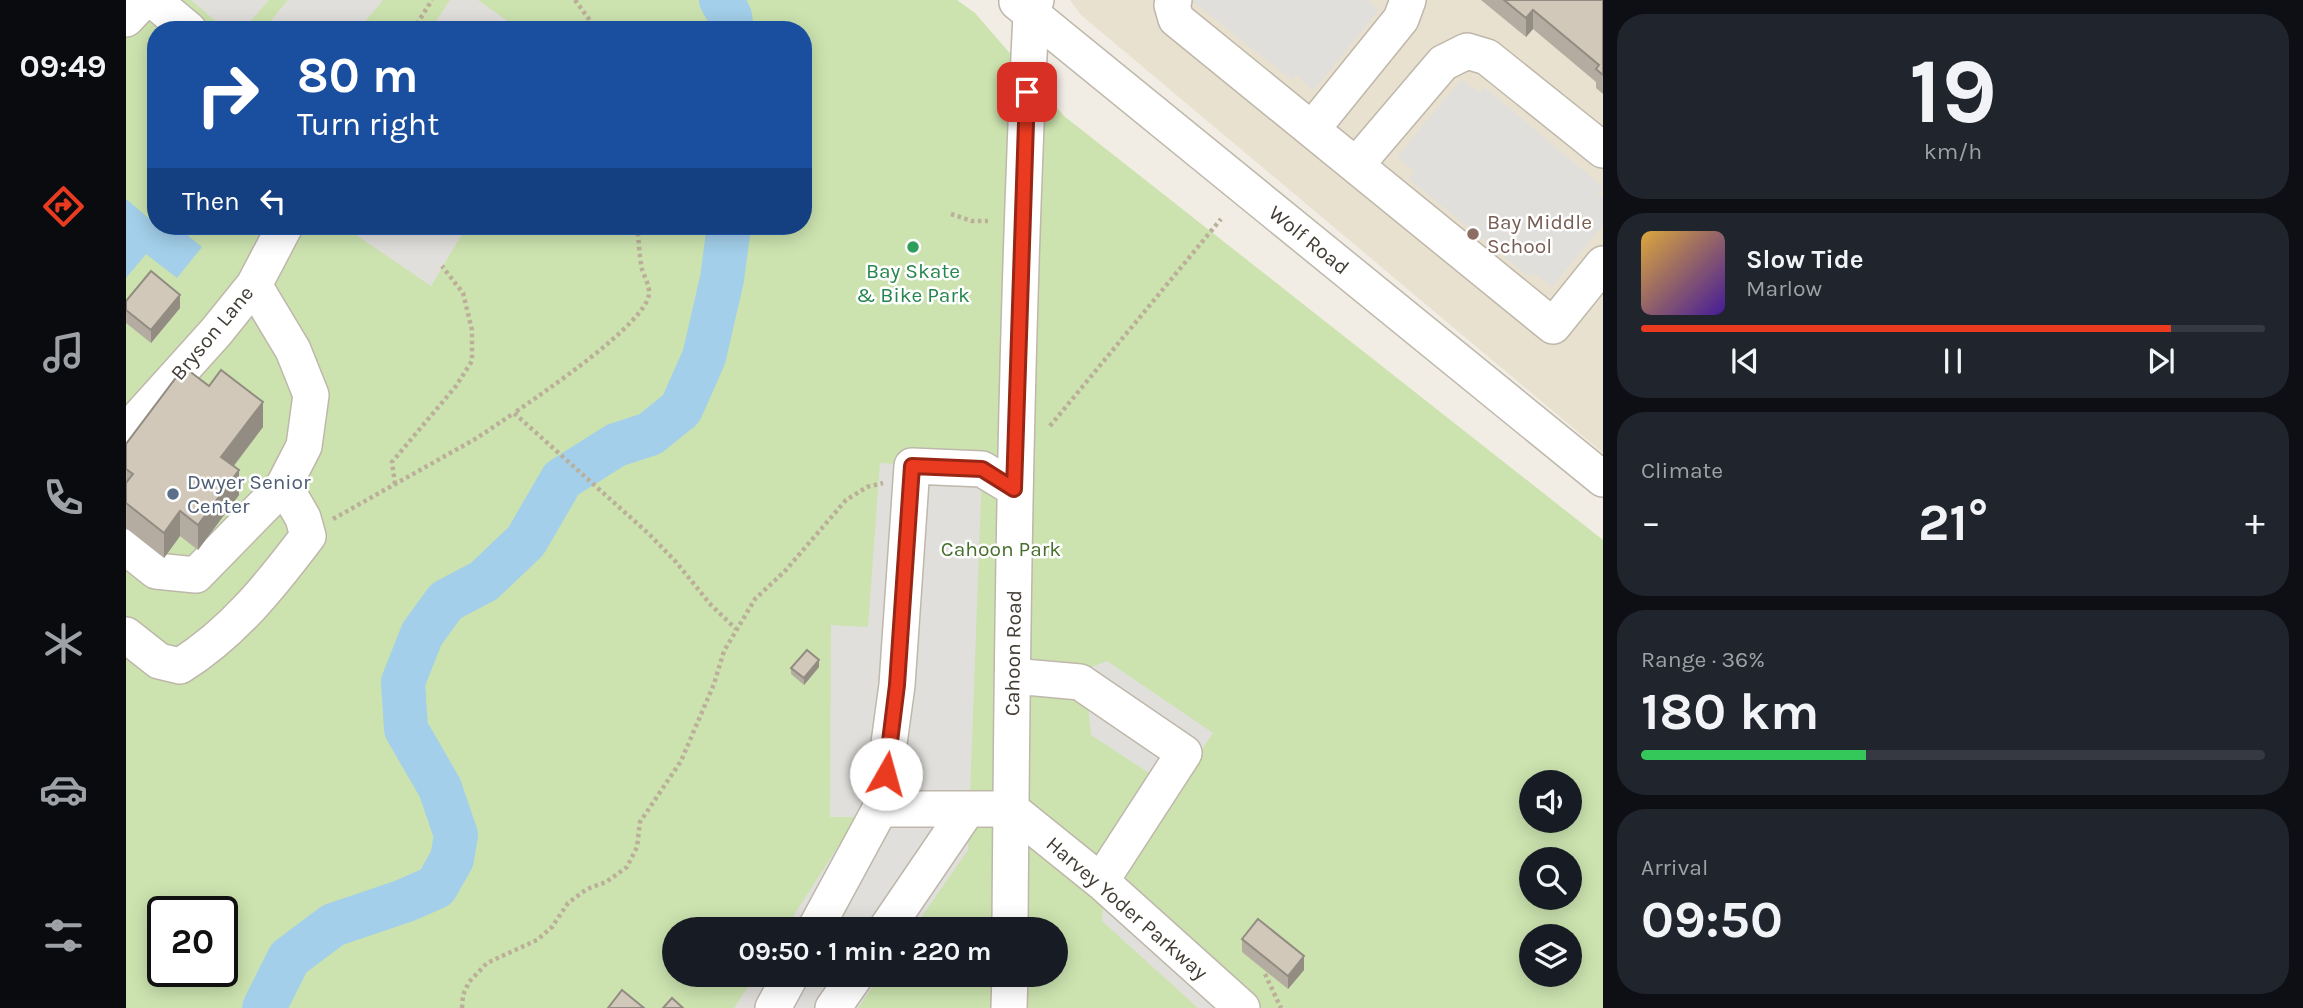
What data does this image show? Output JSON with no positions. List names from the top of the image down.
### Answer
{
  "streets": {
    "street": [
      "Wolf Road",
      "Bryson Lane",
      "Cahoon Road",
      "Harvey Yoder Parkway"
    ]
  },
  "crossings": [
    ["Wolf Road", "Cahoon Road"],
    ["Cahoon Road", "Harvey Yoder Parkway"]
  ],
  "parks": ["Cahoon Park"],
  "places": ["Bay Middle School", "Bay Skate & Bike Park", "Dwyer Senior Center"],
  "page": {
    "tabs": "09:49",
    "tile": [
      ["19", "km/h"],
      "Climate",
      ["Range · 36%", "180 km"],
      ["Arrival", "09:50"]
    ],
    "turn": ["80 m", "Turn right"],
    "then": "Then",
    "song": ["Slow Tide", "Marlow"],
    "heat": ["−", "21°", "+"],
    "limit": "20",
    "trip": "09:50 · 1 min · 220 m"
  }
}
